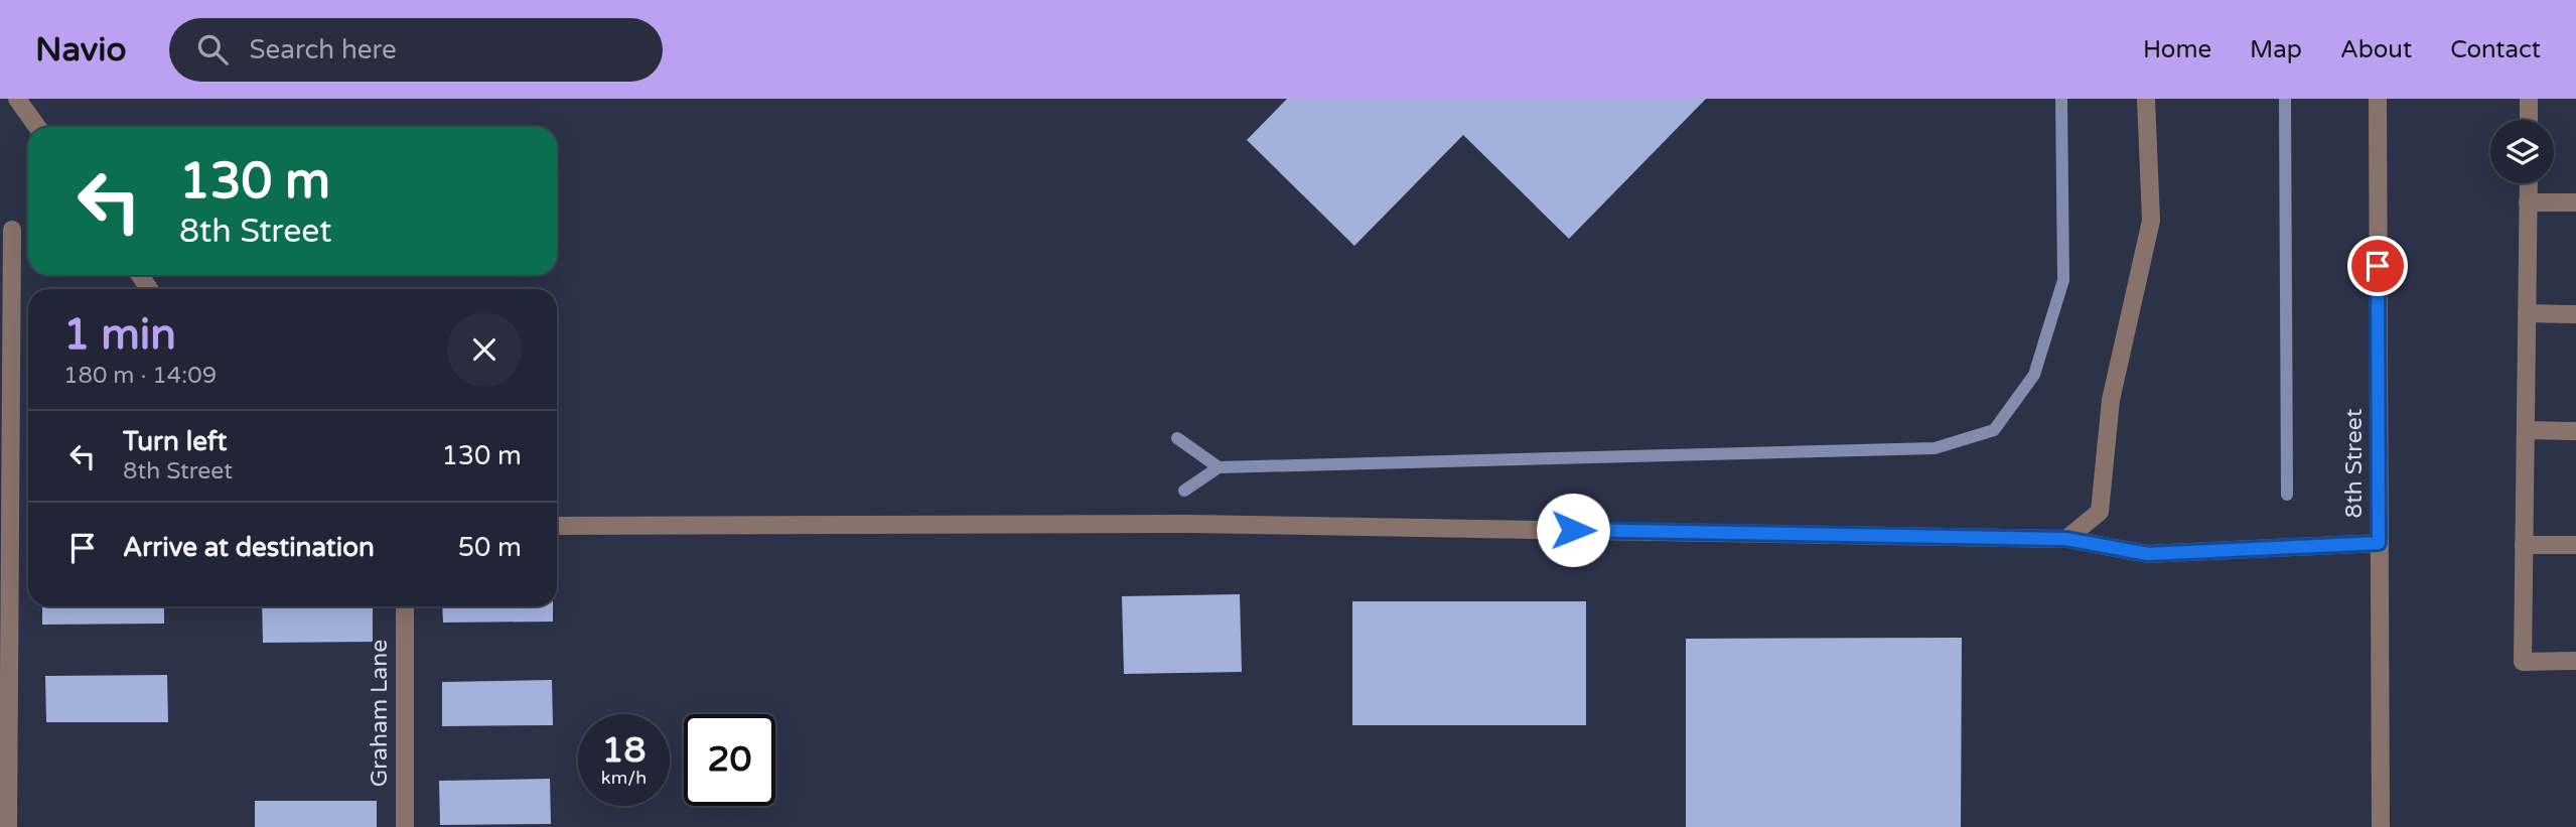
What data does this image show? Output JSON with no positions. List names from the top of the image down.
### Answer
{
  "streets": {
    "street": ["8th Street", "Graham Lane"]
  },
  "page": {
    "header": "Navio",
    "search": "Search here",
    "nav": [
      "Home",
      "Map",
      "About",
      "Contact"
    ],
    "turn": ["130 m", "8th Street"],
    "heading": ["1 min", "180 m · 14:09"],
    "list": [
      {
        "name": "Turn left",
        "note": "8th Street",
        "value": "130 m"
      },
      {
        "name": "Arrive at destination",
        "value": "50 m"
      }
    ],
    "speed": "18 km/h",
    "limit": "20"
  }
}
